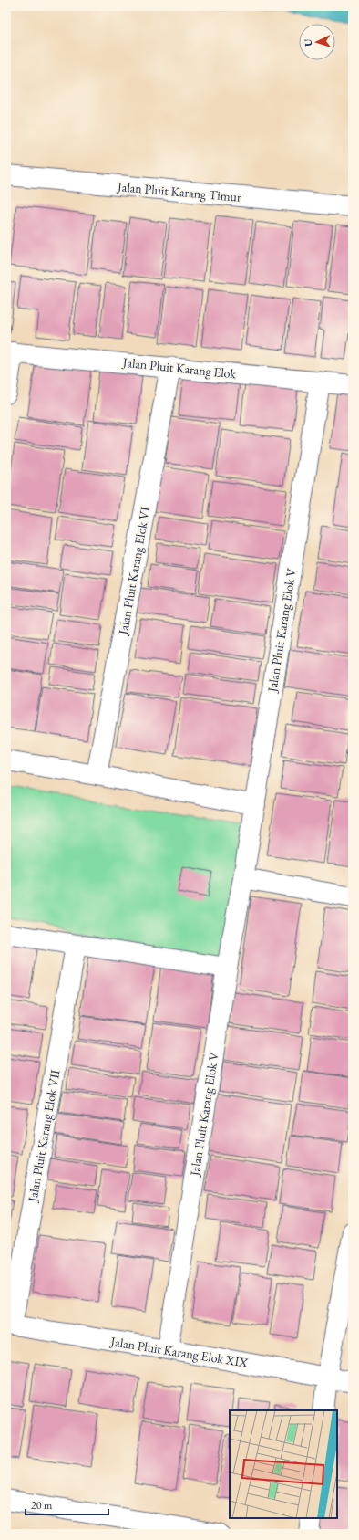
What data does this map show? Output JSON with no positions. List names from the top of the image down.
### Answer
{
  "streets": {
    "street": [
      "Jalan Pluit Karang Timur",
      "Jalan Pluit Karang Elok",
      "Jalan Pluit Karang Elok VI",
      "Jalan Pluit Karang Elok V",
      "Jalan Pluit Karang Elok VII",
      "Jalan Pluit Karang Elok XIX"
    ]
  },
  "crossings": [
    ["Jalan Pluit Karang Elok", "Jalan Pluit Karang Elok VI"],
    ["Jalan Pluit Karang Elok", "Jalan Pluit Karang Elok V"],
    ["Jalan Pluit Karang Elok V", "Jalan Pluit Karang Elok XIX"],
    ["Jalan Pluit Karang Elok VII", "Jalan Pluit Karang Elok XIX"]
  ],
  "scale_bar": "20 m",
  "north": "left"
}
